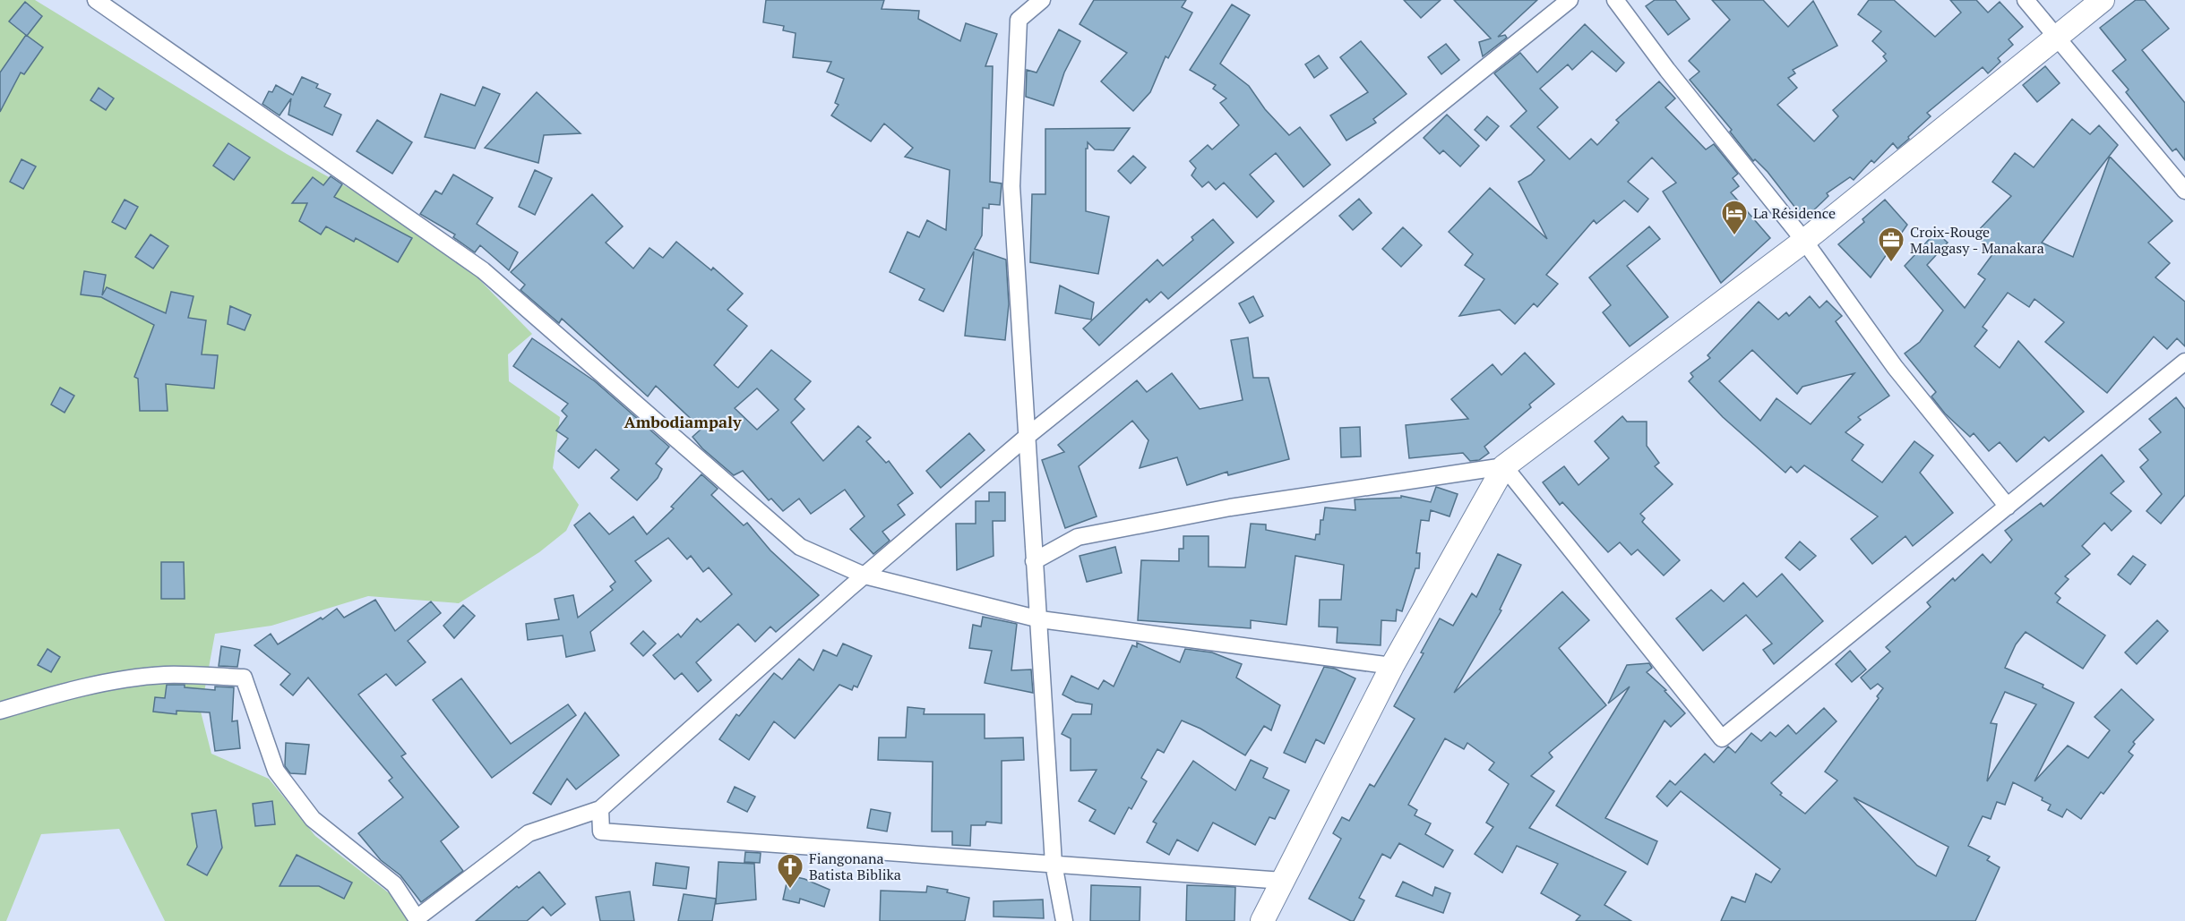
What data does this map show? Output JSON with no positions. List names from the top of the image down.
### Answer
{
  "districts": ["Ambodiampaly"],
  "places": {
    "hotel": ["La Résidence"],
    "office": ["Croix-Rouge Malagasy - Manakara"],
    "church": ["Fiangonana Batista Biblika"]
  }
}
